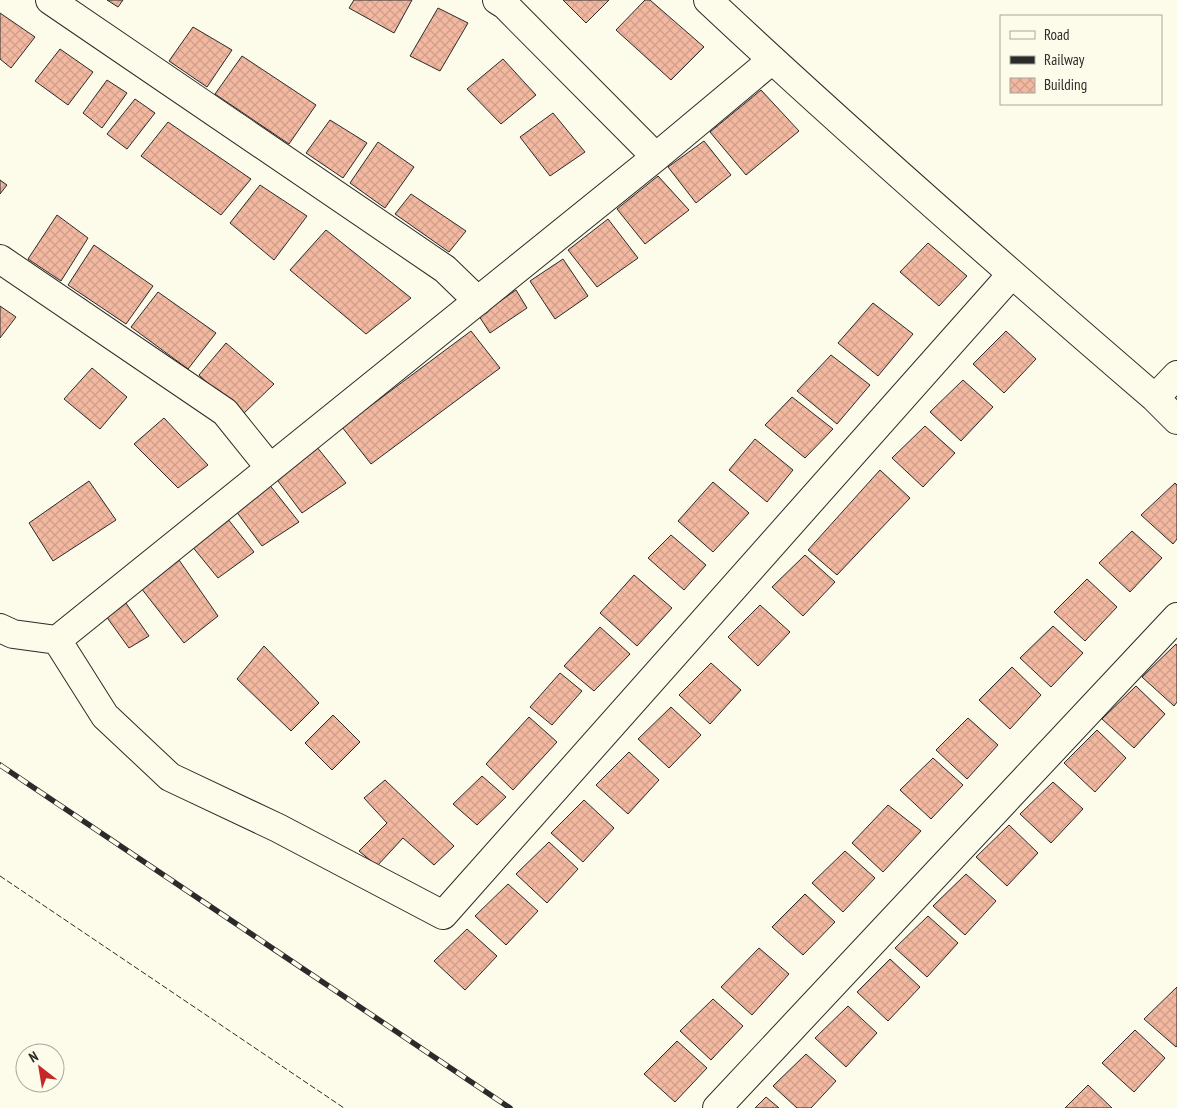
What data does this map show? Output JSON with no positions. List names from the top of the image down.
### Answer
{
  "legend": ["Road", "Railway", "Building"],
  "north": "top left"
}
